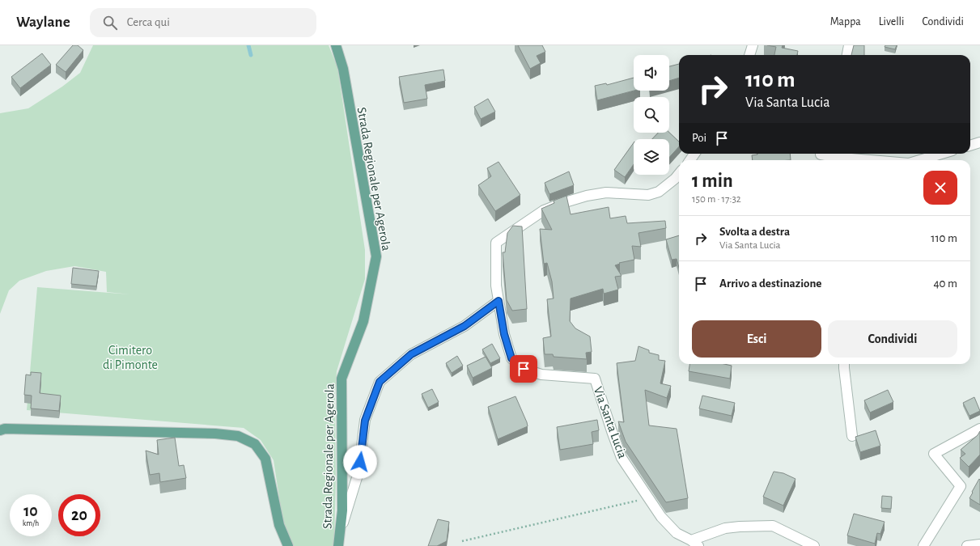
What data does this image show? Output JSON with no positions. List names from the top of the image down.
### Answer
{
  "streets": {
    "main road": ["Strada Regionale per Agerola"],
    "lane": ["Via Santa Lucia"]
  },
  "parks": ["Cimitero di Pimonte"],
  "page": {
    "header": "Waylane",
    "search": "Cerca qui",
    "nav": ["Mappa", "Livelli", "Condividi"],
    "turn": ["110 m", "Via Santa Lucia"],
    "then": "Poi",
    "heading": ["1 min", "150 m · 17:32"],
    "list": [
      {
        "name": "Svolta a destra",
        "note": "Via Santa Lucia",
        "value": "110 m"
      },
      {
        "name": "Arrivo a destinazione",
        "value": "40 m"
      }
    ],
    "buttons": ["Esci", "Condividi"],
    "speed": "10 km/h",
    "limit": "20"
  }
}
